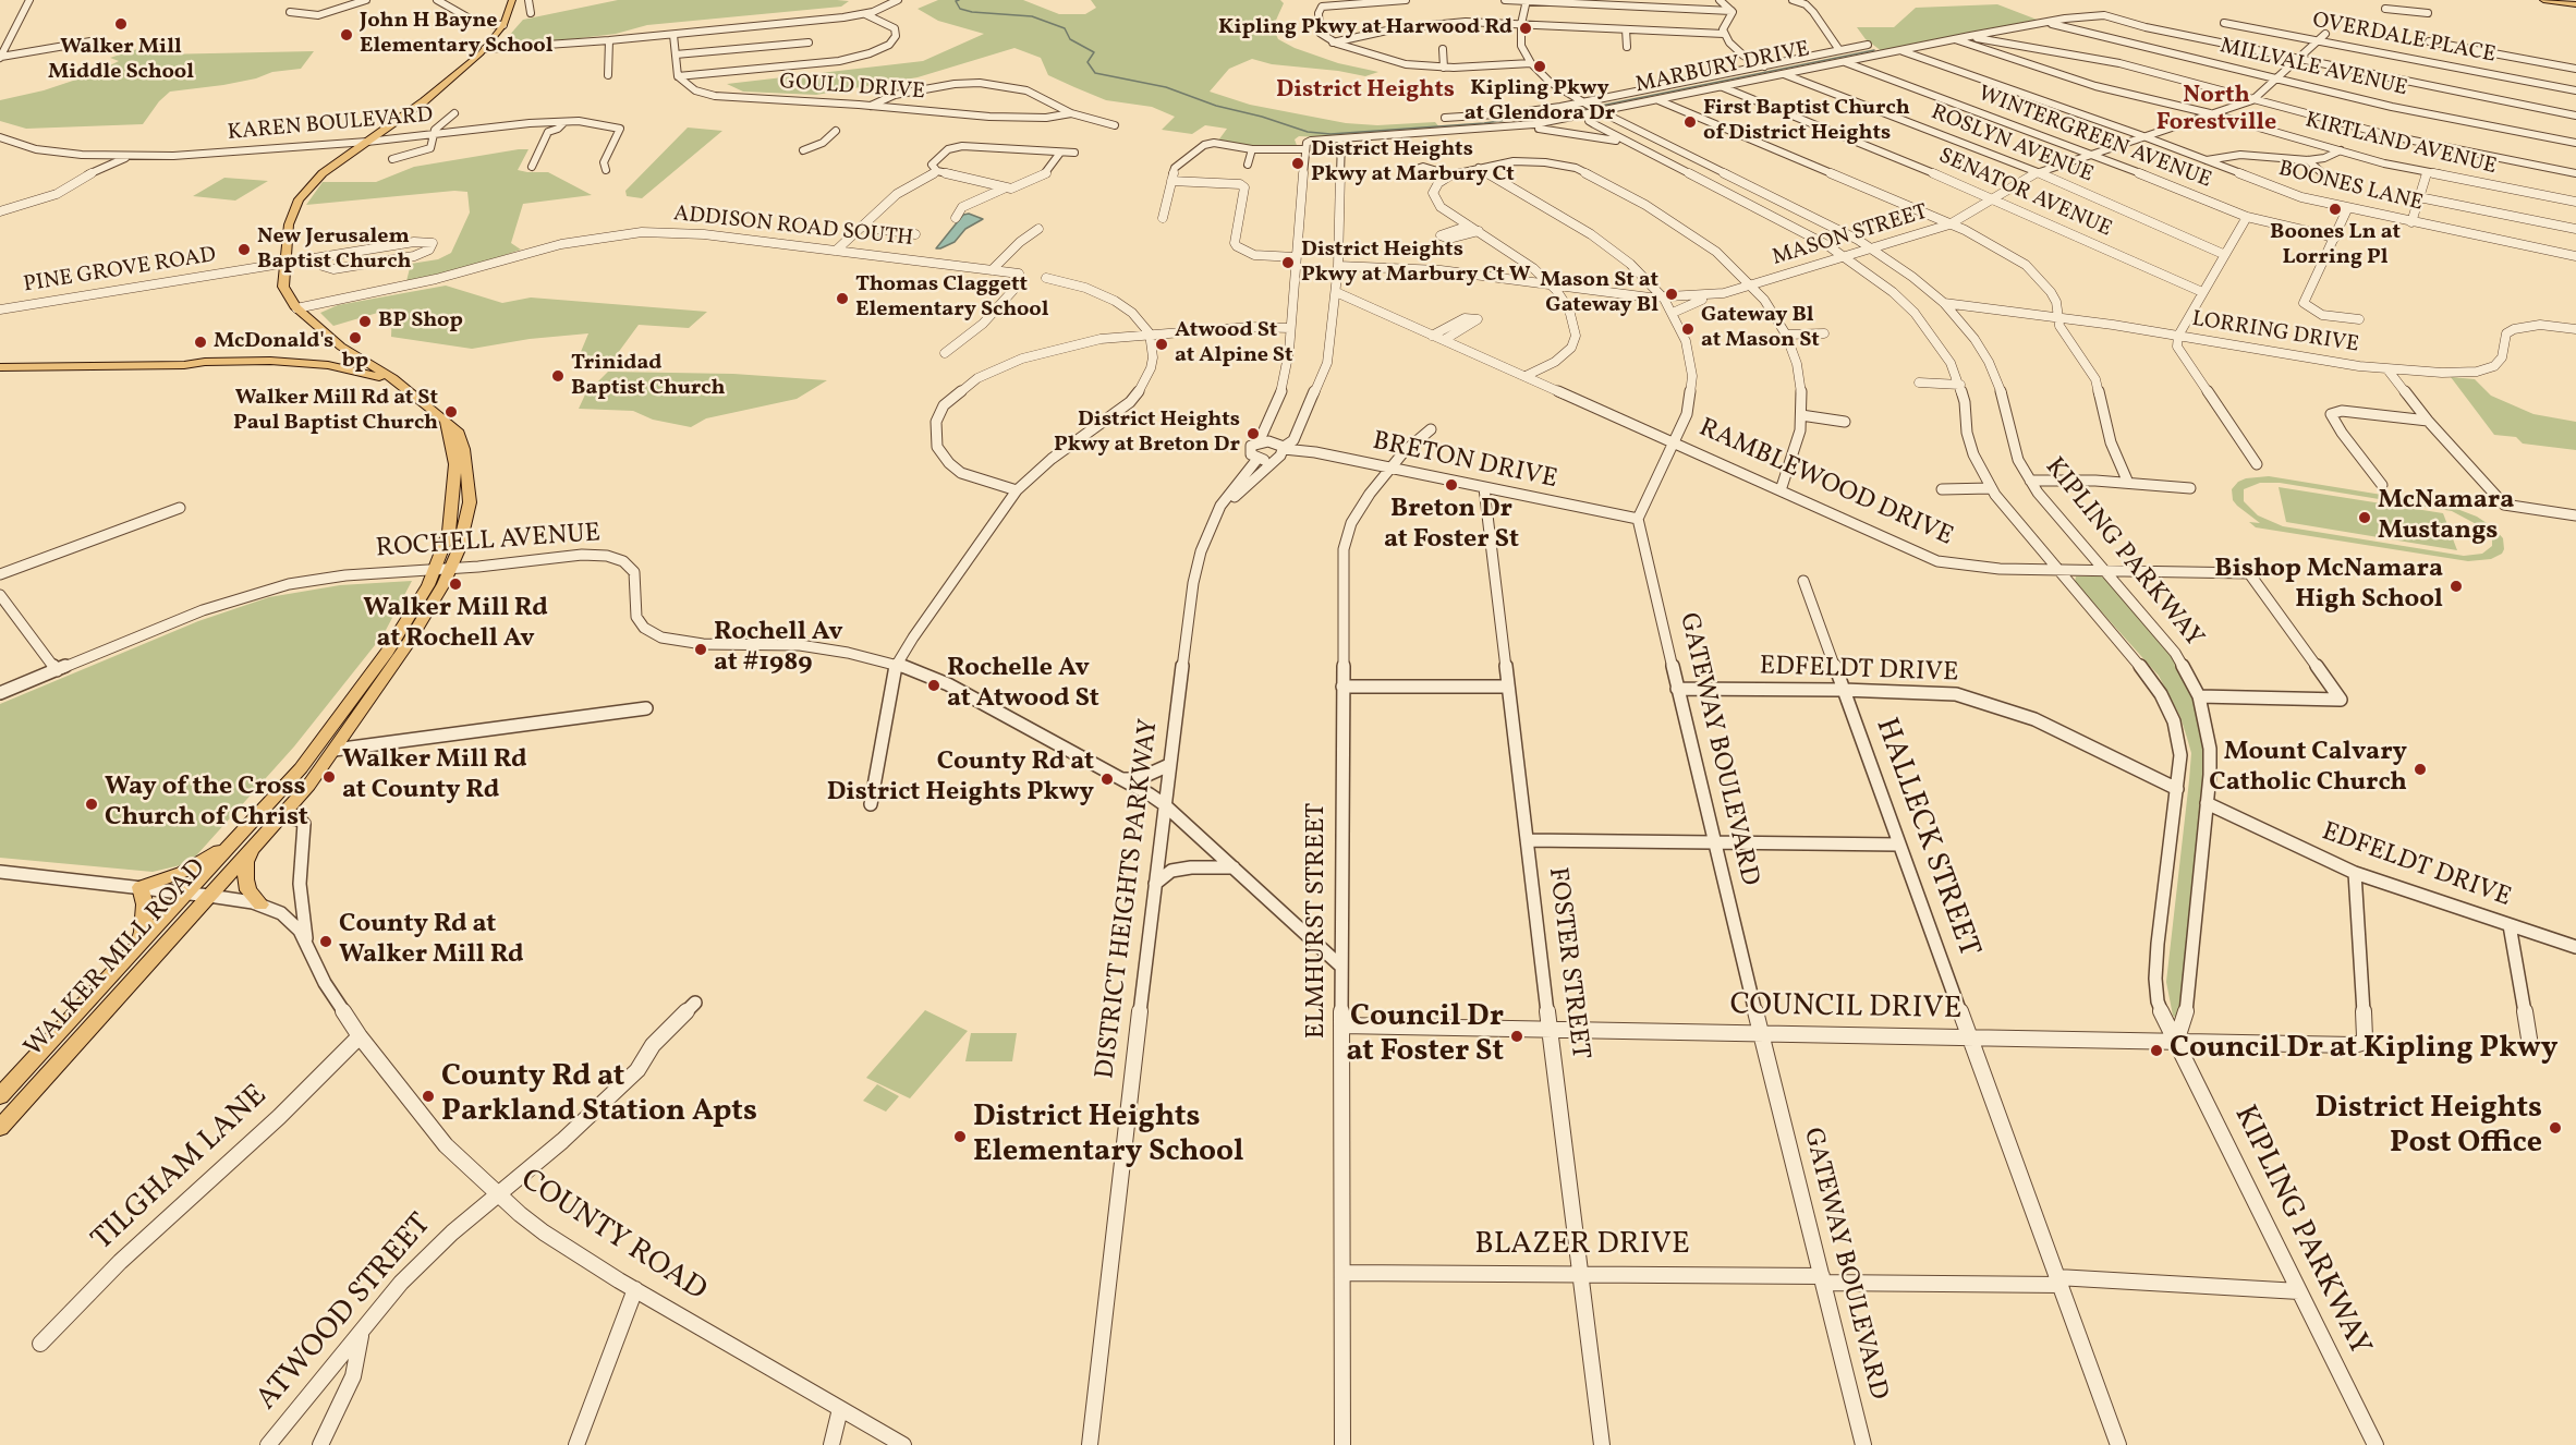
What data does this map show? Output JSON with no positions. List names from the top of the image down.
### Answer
{
  "streets": {
    "main road": ["WALKER MILL ROAD"],
    "street": [
      "OVERDALE PLACE",
      "MARBURY DRIVE",
      "MILLVALE AVENUE",
      "GOULD DRIVE",
      "KAREN BOULEVARD",
      "WINTERGREEN AVENUE",
      "ROSLYN AVENUE",
      "KIRTLAND AVENUE",
      "BOONES LANE",
      "SENATOR AVENUE",
      "ADDISON ROAD SOUTH",
      "MASON STREET",
      "PINE GROVE ROAD",
      "LORRING DRIVE",
      "BRETON DRIVE",
      "RAMBLEWOOD DRIVE",
      "ROCHELL AVENUE",
      "KIPLING PARKWAY",
      "EDFELDT DRIVE",
      "GATEWAY BOULEVARD",
      "HALLECK STREET",
      "DISTRICT HEIGHTS PARKWAY",
      "ELMHURST STREET",
      "FOSTER STREET",
      "COUNCIL DRIVE",
      "TILGHAM LANE",
      "COUNTY ROAD",
      "BLAZER DRIVE",
      "ATWOOD STREET"
    ]
  },
  "crossings": [
    ["OVERDALE PLACE", "MASON STREET"],
    ["MARBURY DRIVE", "MILLVALE AVENUE"],
    ["MARBURY DRIVE", "WINTERGREEN AVENUE"],
    ["MARBURY DRIVE", "ROSLYN AVENUE"],
    ["MARBURY DRIVE", "KIRTLAND AVENUE"],
    ["MARBURY DRIVE", "BOONES LANE"],
    ["MARBURY DRIVE", "SENATOR AVENUE"],
    ["MARBURY DRIVE", "MASON STREET"],
    ["MARBURY DRIVE", "KIPLING PARKWAY"],
    ["MARBURY DRIVE", "DISTRICT HEIGHTS PARKWAY"],
    ["MILLVALE AVENUE", "MASON STREET"],
    ["KAREN BOULEVARD", "WALKER MILL ROAD"],
    ["WINTERGREEN AVENUE", "MASON STREET"],
    ["ROSLYN AVENUE", "MASON STREET"],
    ["KIRTLAND AVENUE", "MASON STREET"],
    ["BOONES LANE", "MASON STREET"],
    ["SENATOR AVENUE", "MASON STREET"],
    ["ADDISON ROAD SOUTH", "WALKER MILL ROAD"],
    ["MASON STREET", "KIPLING PARKWAY"],
    ["MASON STREET", "DISTRICT HEIGHTS PARKWAY"],
    ["PINE GROVE ROAD", "WALKER MILL ROAD"],
    ["LORRING DRIVE", "KIPLING PARKWAY"],
    ["BRETON DRIVE", "GATEWAY BOULEVARD"],
    ["BRETON DRIVE", "DISTRICT HEIGHTS PARKWAY"],
    ["BRETON DRIVE", "ELMHURST STREET"],
    ["BRETON DRIVE", "FOSTER STREET"],
    ["RAMBLEWOOD DRIVE", "KIPLING PARKWAY"],
    ["RAMBLEWOOD DRIVE", "DISTRICT HEIGHTS PARKWAY"],
    ["ROCHELL AVENUE", "DISTRICT HEIGHTS PARKWAY"],
    ["ROCHELL AVENUE", "ELMHURST STREET"],
    ["ROCHELL AVENUE", "WALKER MILL ROAD"],
    ["KIPLING PARKWAY", "EDFELDT DRIVE"],
    ["KIPLING PARKWAY", "COUNCIL DRIVE"],
    ["KIPLING PARKWAY", "BLAZER DRIVE"],
    ["EDFELDT DRIVE", "GATEWAY BOULEVARD"],
    ["EDFELDT DRIVE", "HALLECK STREET"],
    ["EDFELDT DRIVE", "COUNCIL DRIVE"],
    ["GATEWAY BOULEVARD", "COUNCIL DRIVE"],
    ["GATEWAY BOULEVARD", "BLAZER DRIVE"],
    ["HALLECK STREET", "COUNCIL DRIVE"],
    ["HALLECK STREET", "BLAZER DRIVE"],
    ["ELMHURST STREET", "COUNCIL DRIVE"],
    ["ELMHURST STREET", "BLAZER DRIVE"],
    ["WALKER MILL ROAD", "COUNTY ROAD"],
    ["FOSTER STREET", "COUNCIL DRIVE"],
    ["FOSTER STREET", "BLAZER DRIVE"],
    ["TILGHAM LANE", "COUNTY ROAD"],
    ["COUNTY ROAD", "ATWOOD STREET"]
  ],
  "districts": ["District Heights", "North Forestville"],
  "places": [
    "Walker Mill Middle School",
    "Kipling Pkwy at Harwood Rd",
    "John H Bayne Elementary School",
    "Kipling Pkwy at Glendora Dr",
    "First Baptist Church of District Heights",
    "District Heights Pkwy at Marbury Ct",
    "Boones Ln at Lorring Pl",
    "New Jerusalem Baptist Church",
    "District Heights Pkwy at Marbury Ct W",
    "Mason St at Gateway Bl",
    "Thomas Claggett Elementary School",
    "BP Shop",
    "Gateway Bl at Mason St",
    "bp",
    "McDonald's",
    "Atwood St at Alpine St",
    "Trinidad Baptist Church",
    "Walker Mill Rd at St Paul Baptist Church",
    "District Heights Pkwy at Breton Dr",
    "Breton Dr at Foster St",
    "McNamara Mustangs",
    "Walker Mill Rd at Rochell Av",
    "Bishop McNamara High School",
    "Rochell Av at #1989",
    "Rochelle Av at Atwood St",
    "Mount Calvary Catholic Church",
    "Walker Mill Rd at County Rd",
    "County Rd at District Heights Pkwy",
    "Way of the Cross Church of Christ",
    "County Rd at Walker Mill Rd",
    "Council Dr at Foster St",
    "Council Dr at Kipling Pkwy",
    "County Rd at Parkland Station Apts",
    "District Heights Post Office",
    "District Heights Elementary School"
  ]
}
